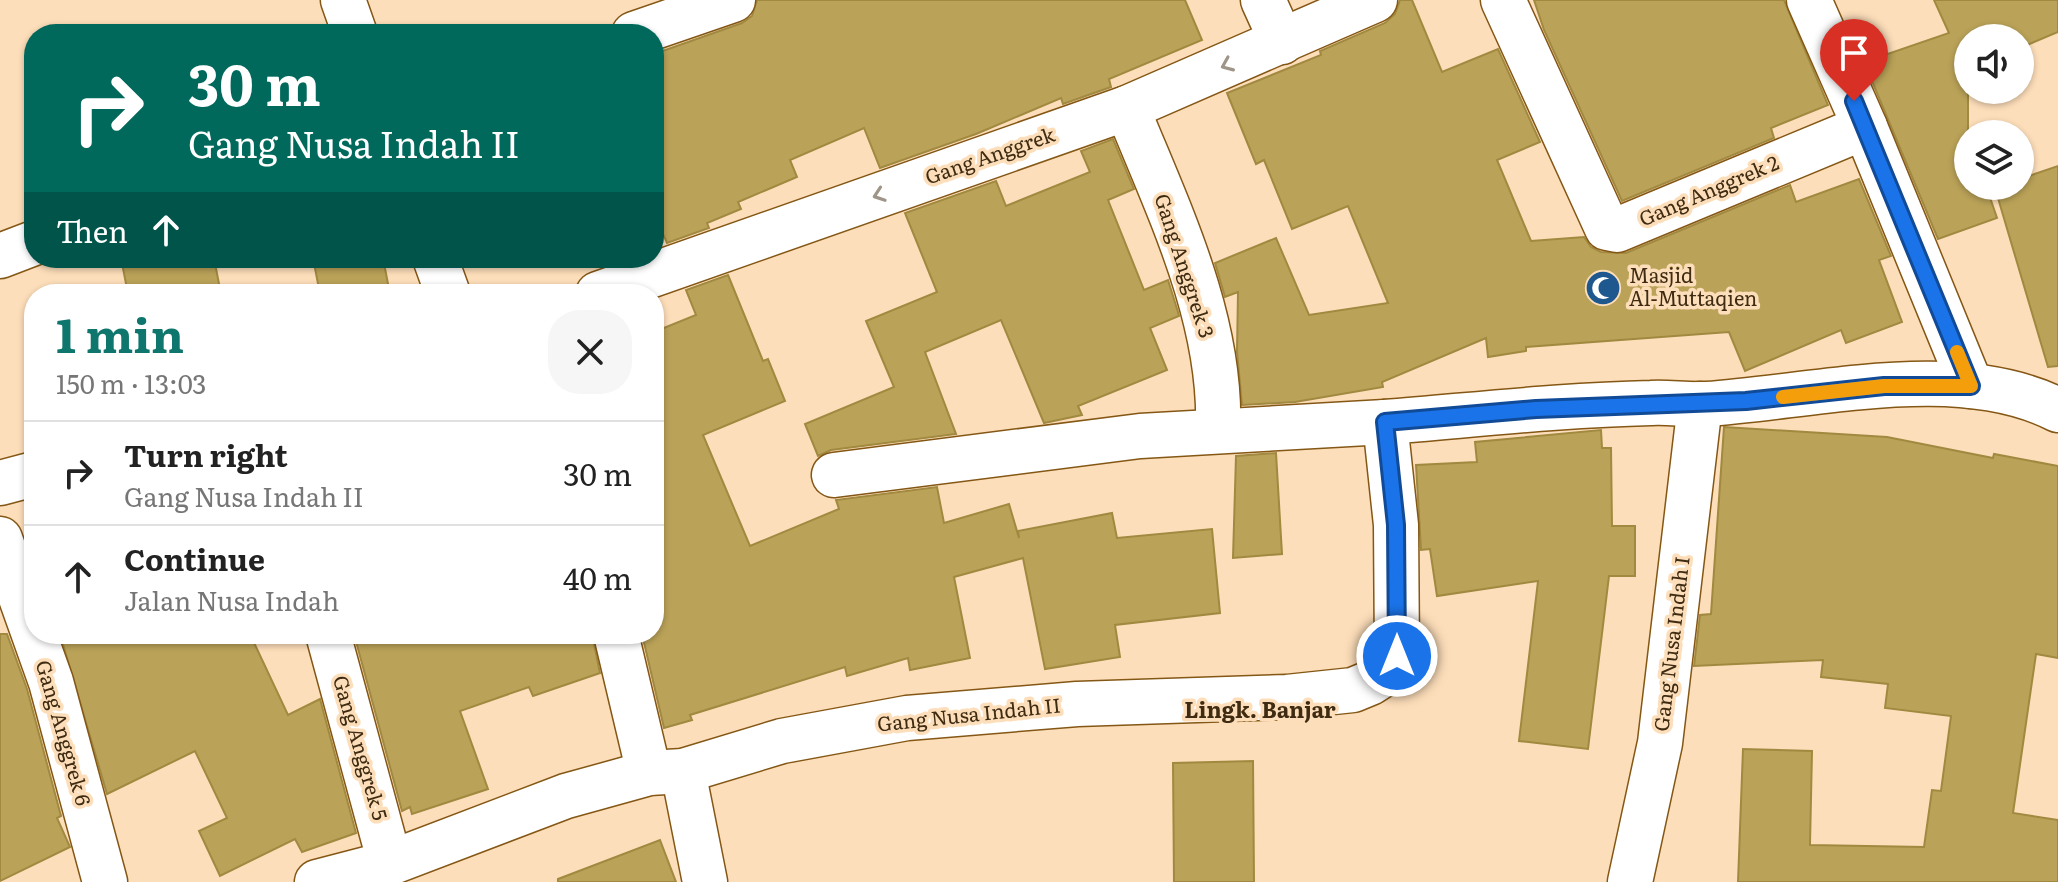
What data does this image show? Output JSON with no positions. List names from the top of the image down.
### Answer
{
  "streets": {
    "street": [
      "Gang Anggrek",
      "Gang Anggrek 2",
      "Gang Anggrek 3",
      "Gang Nusa Indah I",
      "Gang Nusa Indah II",
      "Gang Anggrek 6",
      "Gang Anggrek 5"
    ]
  },
  "crossings": [
    ["Gang Anggrek", "Gang Anggrek 3"],
    ["Gang Nusa Indah II", "Gang Anggrek 5"]
  ],
  "districts": ["Lingk. Banjar"],
  "places": {
    "mosque": ["Masjid Al-Muttaqien"]
  },
  "page": {
    "turn": ["30 m", "Gang Nusa Indah II"],
    "then": "Then",
    "heading": ["1 min", "150 m · 13:03"],
    "list": [
      {
        "name": "Turn right",
        "note": "Gang Nusa Indah II",
        "value": "30 m"
      },
      {
        "name": "Continue",
        "note": "Jalan Nusa Indah",
        "value": "40 m"
      }
    ]
  }
}
